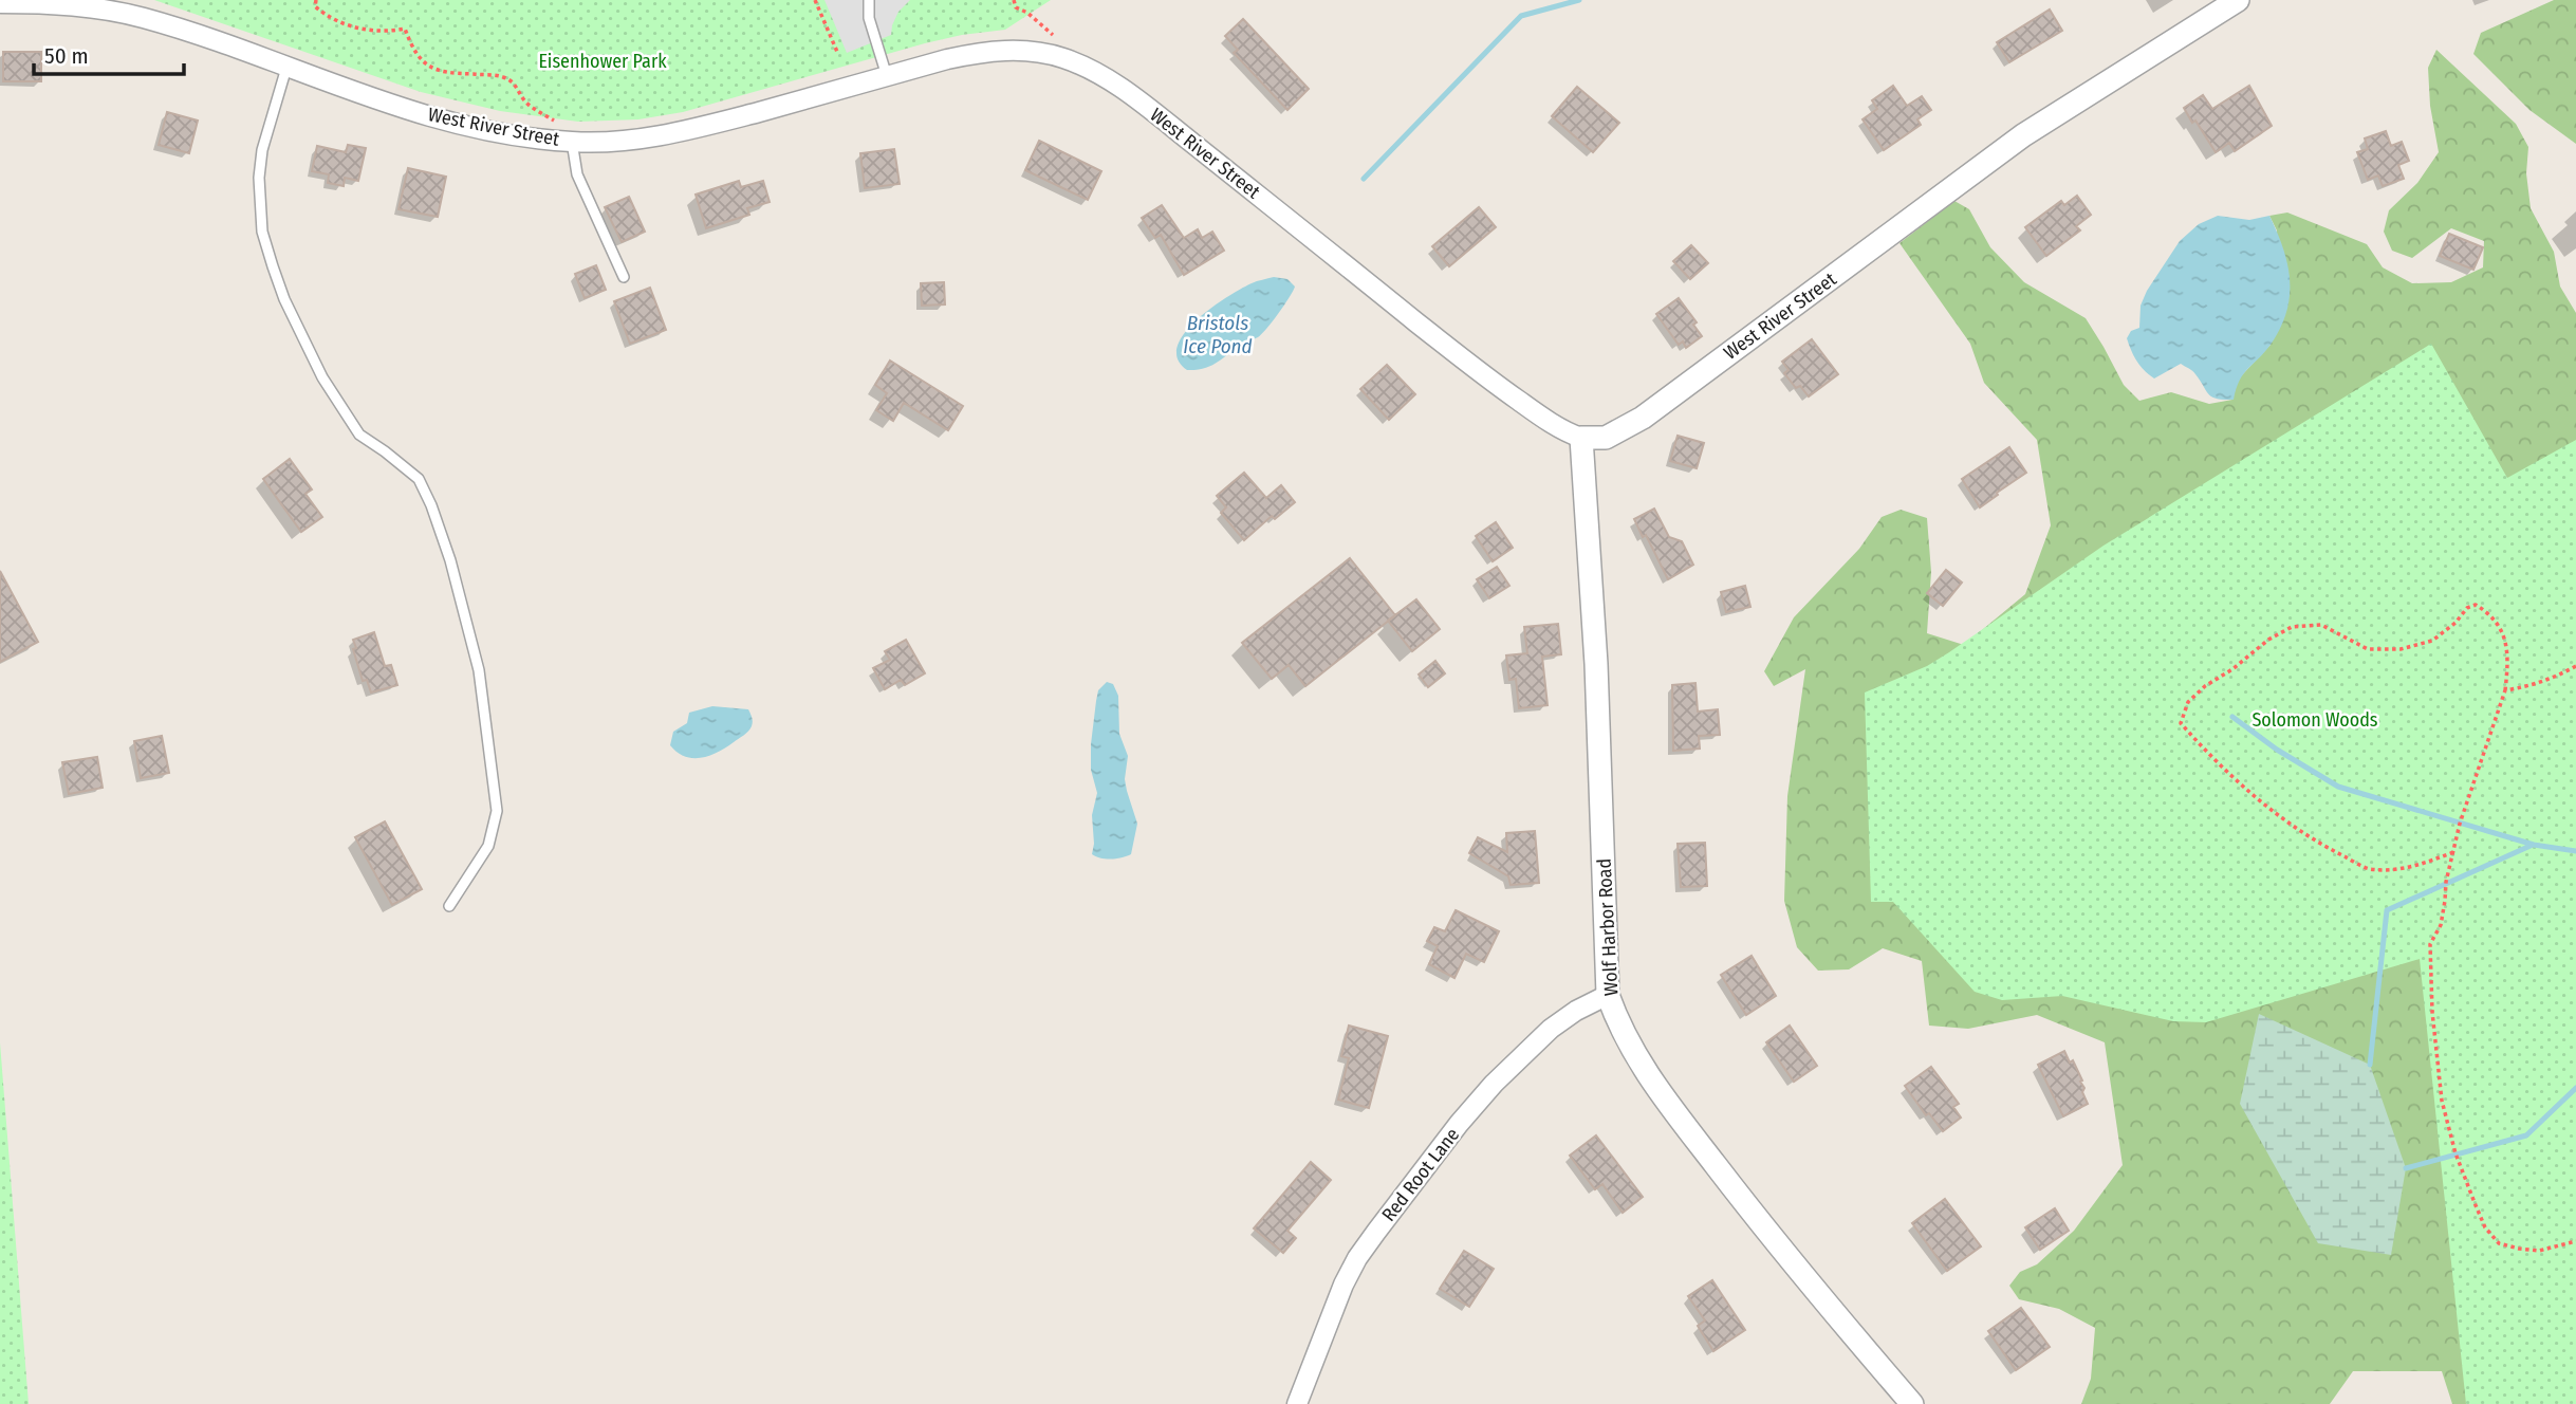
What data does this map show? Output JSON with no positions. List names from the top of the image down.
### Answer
{
  "streets": {
    "street": ["West River Street", "Wolf Harbor Road", "Red Root Lane"]
  },
  "crossings": [
    ["West River Street", "Wolf Harbor Road"],
    ["Wolf Harbor Road", "Red Root Lane"]
  ],
  "water": ["Bristols Ice Pond"],
  "parks": ["Eisenhower Park", "Solomon Woods"],
  "scale_bar": "50 m"
}
